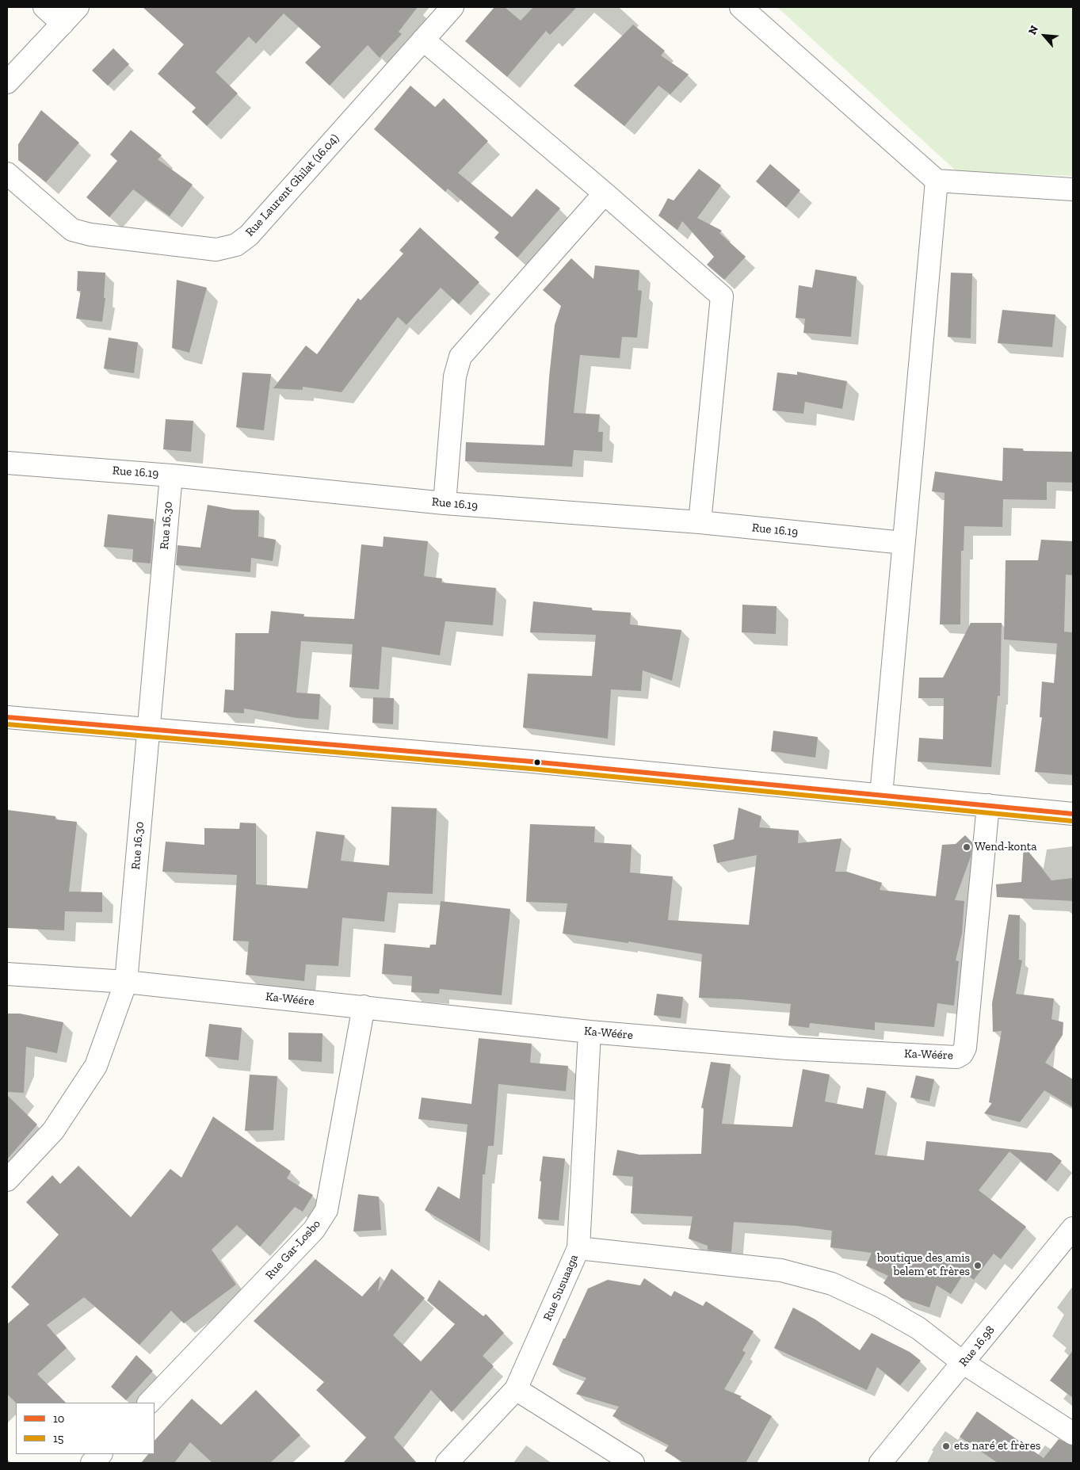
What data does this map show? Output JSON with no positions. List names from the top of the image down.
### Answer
{
  "streets": {
    "street": [
      "Rue Laurent Ghilat (16.04)",
      "Rue 16.19",
      "Rue 16.30",
      "Ka-Wéére",
      "Rue Gar-Losbo",
      "Rue Susuaaga",
      "Rue 16.98"
    ]
  },
  "crossings": [
    ["Rue 16.19", "Rue 16.30"],
    ["Rue 16.30", "Ka-Wéére"],
    ["Ka-Wéére", "Rue Gar-Losbo"],
    ["Ka-Wéére", "Rue Susuaaga"]
  ],
  "places": ["Wend-konta", "boutique des amis belem et frères", "ets naré et frères"],
  "lines": ["transit line 10", "transit line 15"],
  "legend": ["10", "15"],
  "north": "top left"
}
